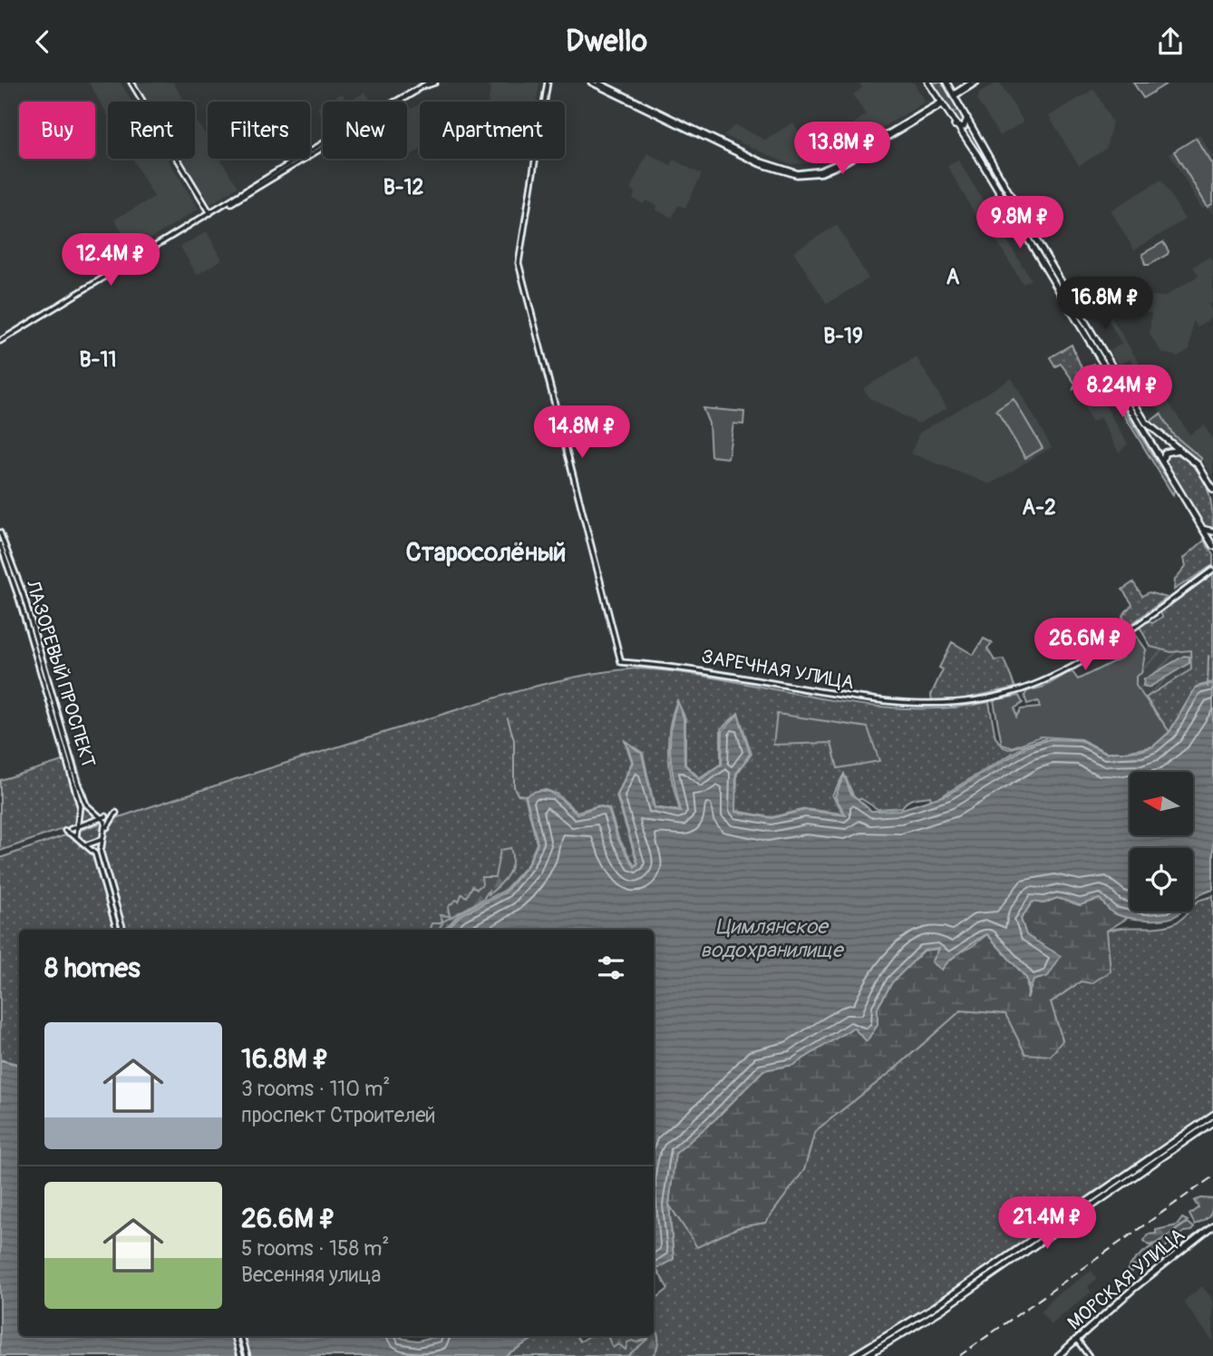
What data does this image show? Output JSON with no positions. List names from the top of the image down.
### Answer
{
  "streets": {
    "main road": ["МОРСКАЯ УЛИЦА"],
    "street": ["ЗАРЕЧНАЯ УЛИЦА", "ЛАЗОРЕВЫЙ ПРОСПЕКТ"]
  },
  "districts": [
    "В-12",
    "А",
    "В-19",
    "В-11",
    "А-2",
    "Староcолёный"
  ],
  "water": ["Цимлянское водохранилище"],
  "north": "left",
  "page": {
    "header": "Dwello",
    "chip": [
      "Buy",
      "Rent",
      "Filters",
      "New",
      "Apartment"
    ],
    "price": [
      "13.8M ₽",
      "9.8M ₽",
      "12.4M ₽",
      "16.8M ₽",
      "8.24M ₽",
      "14.8M ₽",
      "26.6M ₽",
      "21.4M ₽"
    ],
    "heading": "8 homes",
    "list": [
      {
        "name": "16.8M ₽",
        "note": "3 rooms · 110 m² · проспект Строителей"
      },
      {
        "name": "26.6M ₽",
        "note": "5 rooms · 158 m² · Весенняя улица"
      }
    ]
  }
}
